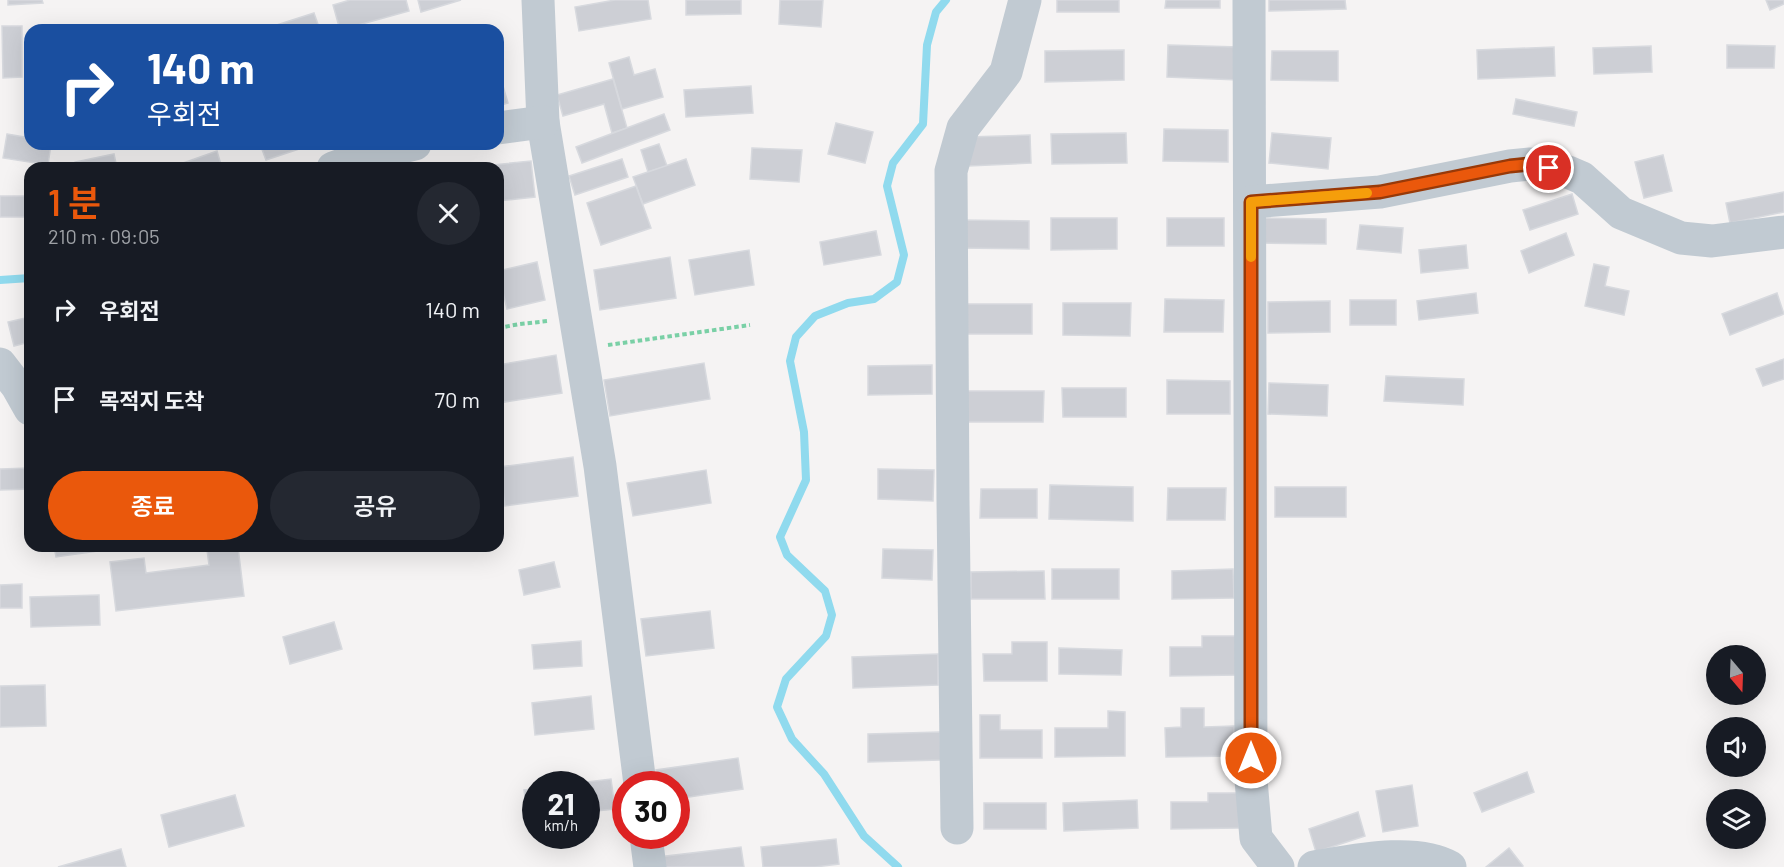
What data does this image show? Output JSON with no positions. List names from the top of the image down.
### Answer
{
  "north": "bottom",
  "page": {
    "turn": ["140 m", "우회전"],
    "heading": ["1 분", "210 m · 09:05"],
    "list": [
      {
        "name": "우회전",
        "value": "140 m"
      },
      {
        "name": "목적지 도착",
        "value": "70 m"
      }
    ],
    "buttons": ["종료", "공유"],
    "speed": "21 km/h",
    "limit": "30"
  }
}
